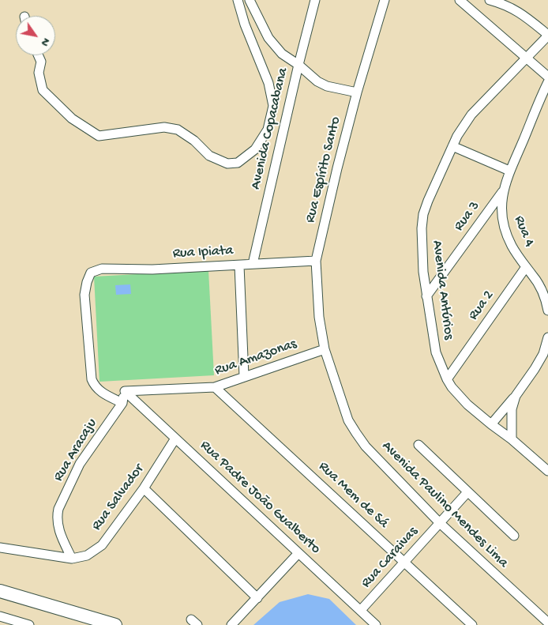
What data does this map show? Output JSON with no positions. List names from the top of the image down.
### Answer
{
  "streets": {
    "street": [
      "Avenida Copacabana",
      "Rua Espírito Santo",
      "Rua 3",
      "Rua 4",
      "Rua Ipiata",
      "Avenida Antúrios",
      "Rua 2",
      "Rua Amazonas",
      "Rua Aracaju",
      "Rua Mem de Sá",
      "Rua Salvador",
      "Rua Padre João Gualberto",
      "Avenida Paulino Mendes Lima",
      "Rua Caraivas"
    ]
  },
  "crossings": [
    ["Avenida Copacabana", "Rua Ipiata"],
    ["Rua Espírito Santo", "Rua Ipiata"],
    ["Rua Espírito Santo", "Rua Amazonas"],
    ["Rua Espírito Santo", "Avenida Paulino Mendes Lima"],
    ["Rua 3", "Rua 4"],
    ["Rua 3", "Avenida Antúrios"],
    ["Rua 4", "Rua 2"],
    ["Rua Ipiata", "Rua Aracaju"],
    ["Avenida Antúrios", "Rua 2"],
    ["Rua Amazonas", "Rua Aracaju"],
    ["Rua Amazonas", "Rua Mem de Sá"],
    ["Rua Amazonas", "Rua Padre João Gualberto"],
    ["Rua Amazonas", "Avenida Paulino Mendes Lima"],
    ["Rua Aracaju", "Rua Salvador"],
    ["Rua Aracaju", "Rua Padre João Gualberto"],
    ["Rua Mem de Sá", "Rua Caraivas"],
    ["Rua Salvador", "Rua Padre João Gualberto"],
    ["Rua Padre João Gualberto", "Rua Caraivas"],
    ["Avenida Paulino Mendes Lima", "Rua Caraivas"]
  ],
  "north": "bottom right"
}
